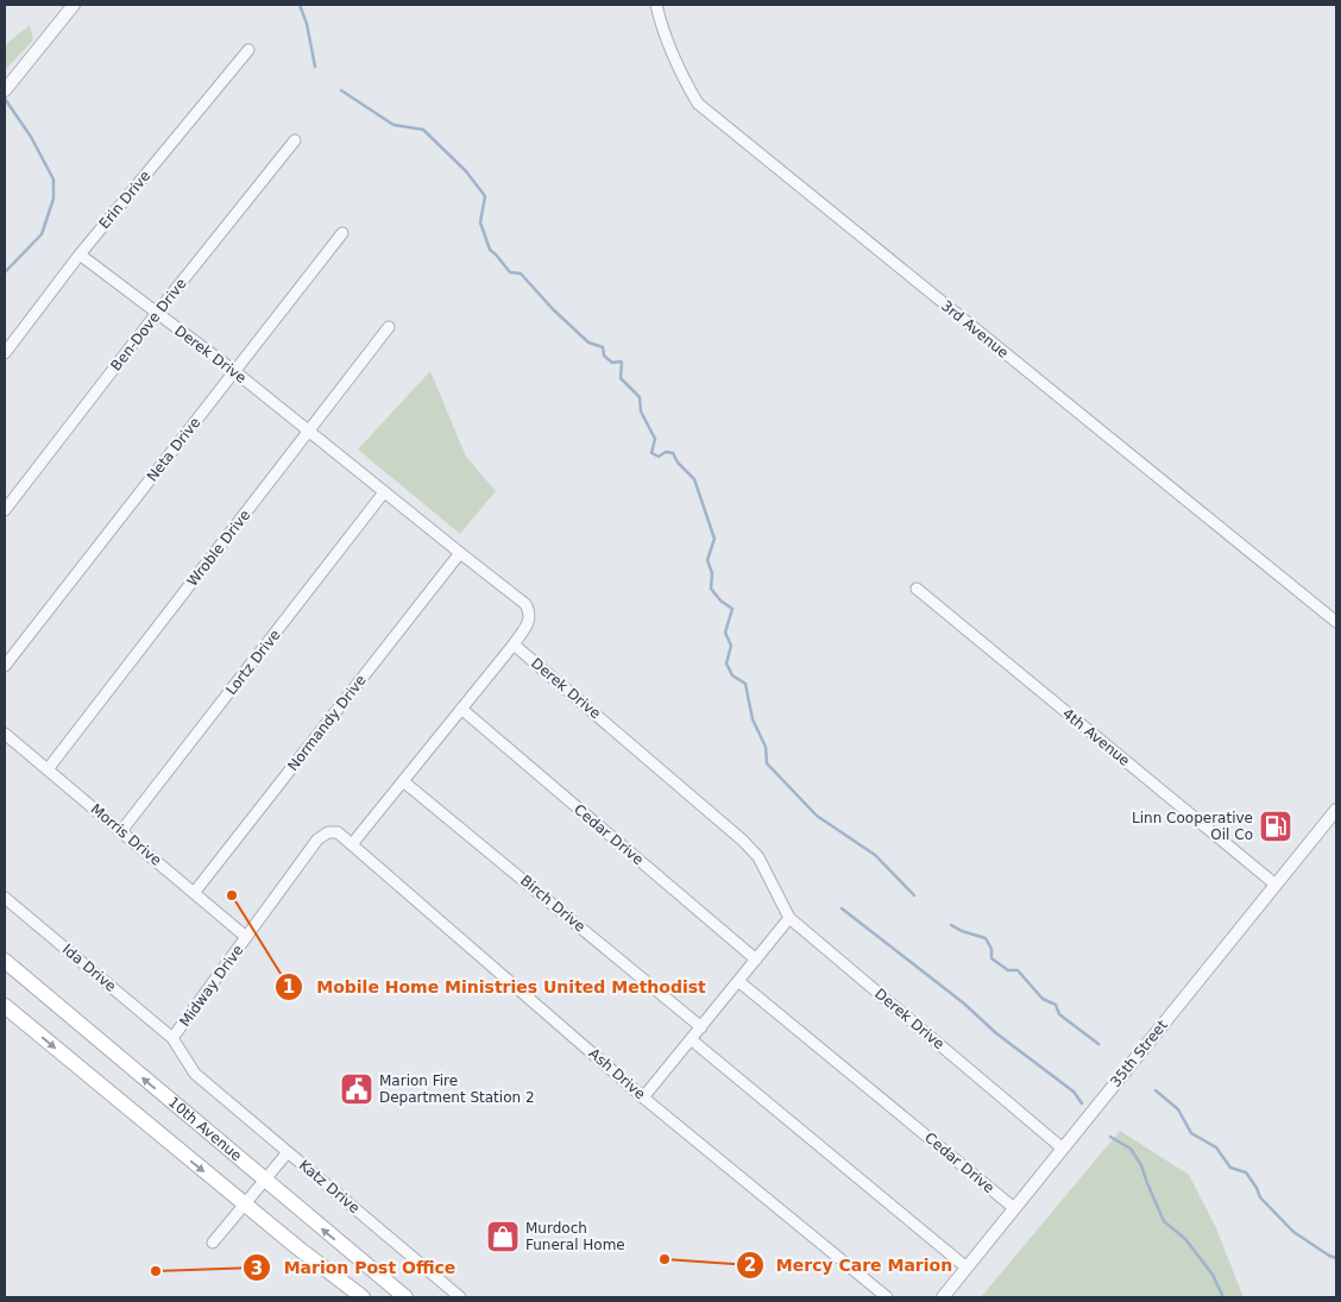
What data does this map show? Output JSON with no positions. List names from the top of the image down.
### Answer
{
  "streets": {
    "main road": ["10th Avenue"],
    "street": [
      "Erin Drive",
      "Ben-Dove Drive",
      "3rd Avenue",
      "Derek Drive",
      "Neta Drive",
      "Wroble Drive",
      "Lortz Drive",
      "Normandy Drive",
      "4th Avenue",
      "Morris Drive",
      "Cedar Drive",
      "Birch Drive",
      "Ida Drive",
      "Midway Drive",
      "35th Street",
      "Ash Drive",
      "Katz Drive"
    ]
  },
  "crossings": [
    ["Erin Drive", "Derek Drive"],
    ["Ben-Dove Drive", "Derek Drive"],
    ["Derek Drive", "Neta Drive"],
    ["Derek Drive", "Wroble Drive"],
    ["Derek Drive", "Lortz Drive"],
    ["Derek Drive", "Normandy Drive"],
    ["Derek Drive", "35th Street"],
    ["Wroble Drive", "Morris Drive"],
    ["Lortz Drive", "Morris Drive"],
    ["Normandy Drive", "Morris Drive"],
    ["4th Avenue", "35th Street"],
    ["Morris Drive", "Midway Drive"],
    ["Cedar Drive", "35th Street"],
    ["Ida Drive", "Midway Drive"],
    ["Midway Drive", "Ash Drive"],
    ["Midway Drive", "Katz Drive"],
    ["10th Avenue", "Katz Drive"]
  ],
  "places": {
    "fuel station": ["Linn Cooperative Oil Co"],
    "other": ["Mobile Home Ministries United Methodist", "Mercy Care Marion", "Marion Post Office"],
    "public building": ["Marion Fire Department Station 2"],
    "shop": ["Murdoch Funeral Home"]
  }
}
